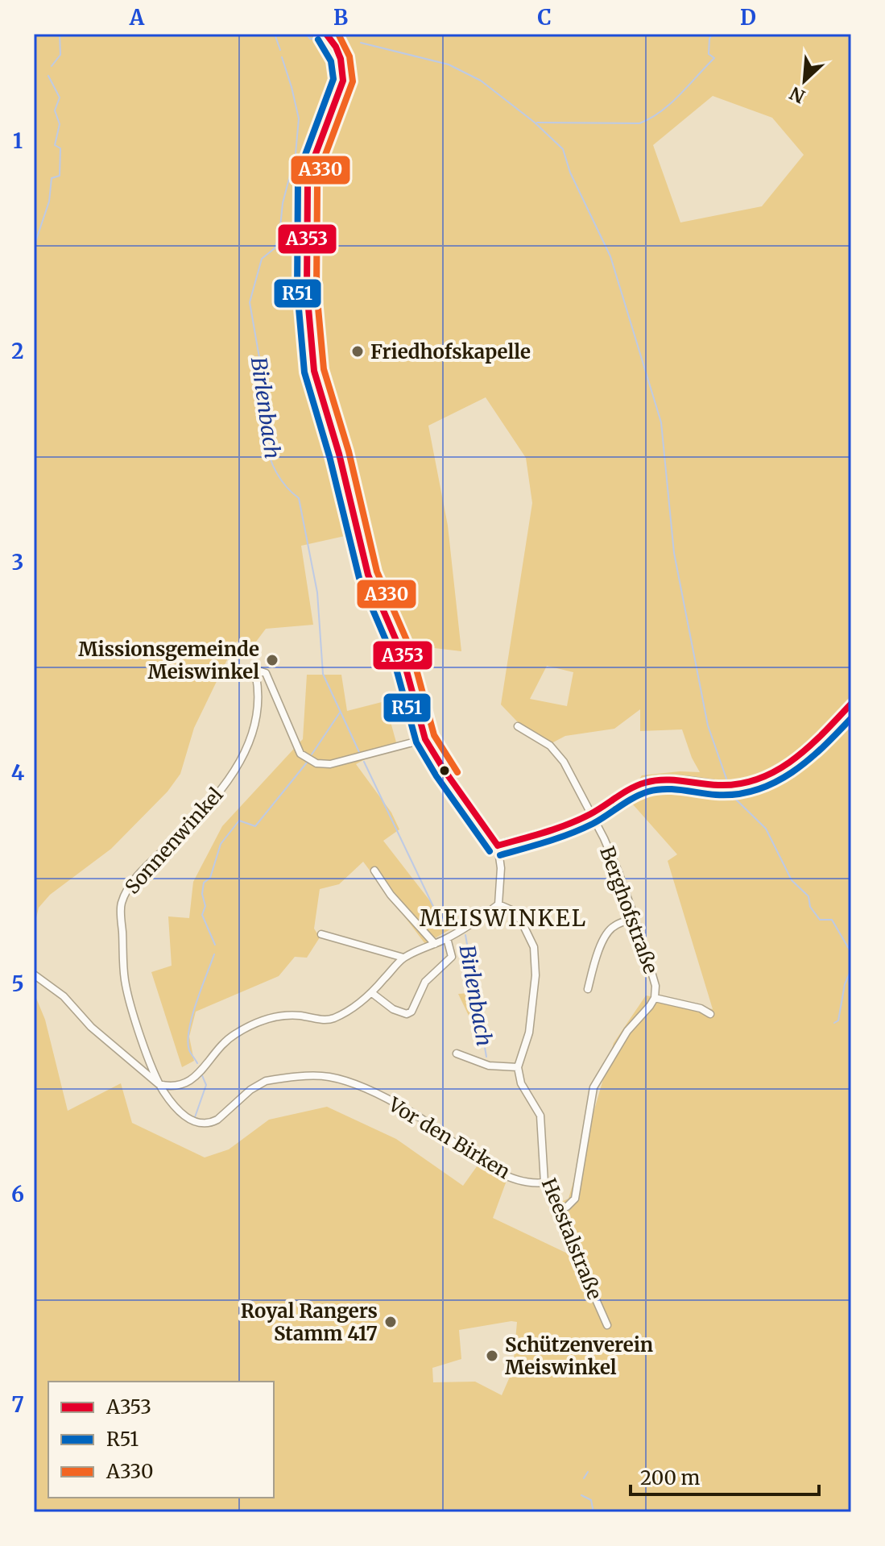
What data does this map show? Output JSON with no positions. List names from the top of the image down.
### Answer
{
  "streets": {
    "street": [
      "Sonnenwinkel",
      "Berghofstraße",
      "Vor den Birken",
      "Heestalstraße"
    ]
  },
  "crossings": [
    ["Sonnenwinkel", "Vor den Birken"],
    ["Berghofstraße", "Heestalstraße"],
    ["Vor den Birken", "Heestalstraße"]
  ],
  "districts": ["MEISWINKEL"],
  "water": ["Birlenbach"],
  "places": [
    "Friedhofskapelle",
    "Missionsgemeinde Meiswinkel",
    "Royal Rangers Stamm 417",
    "Schützenverein Meiswinkel"
  ],
  "lines": ["transit line A353", "transit line A330", "transit line R51"],
  "legend": ["A353", "R51", "A330"],
  "scale_bar": "200 m",
  "north": "bottom left",
  "grid": {
    "columns": [
      "A",
      "B",
      "C",
      "D"
    ],
    "rows": [
      "1",
      "2",
      "3",
      "4",
      "5",
      "6",
      "7"
    ]
  }
}
